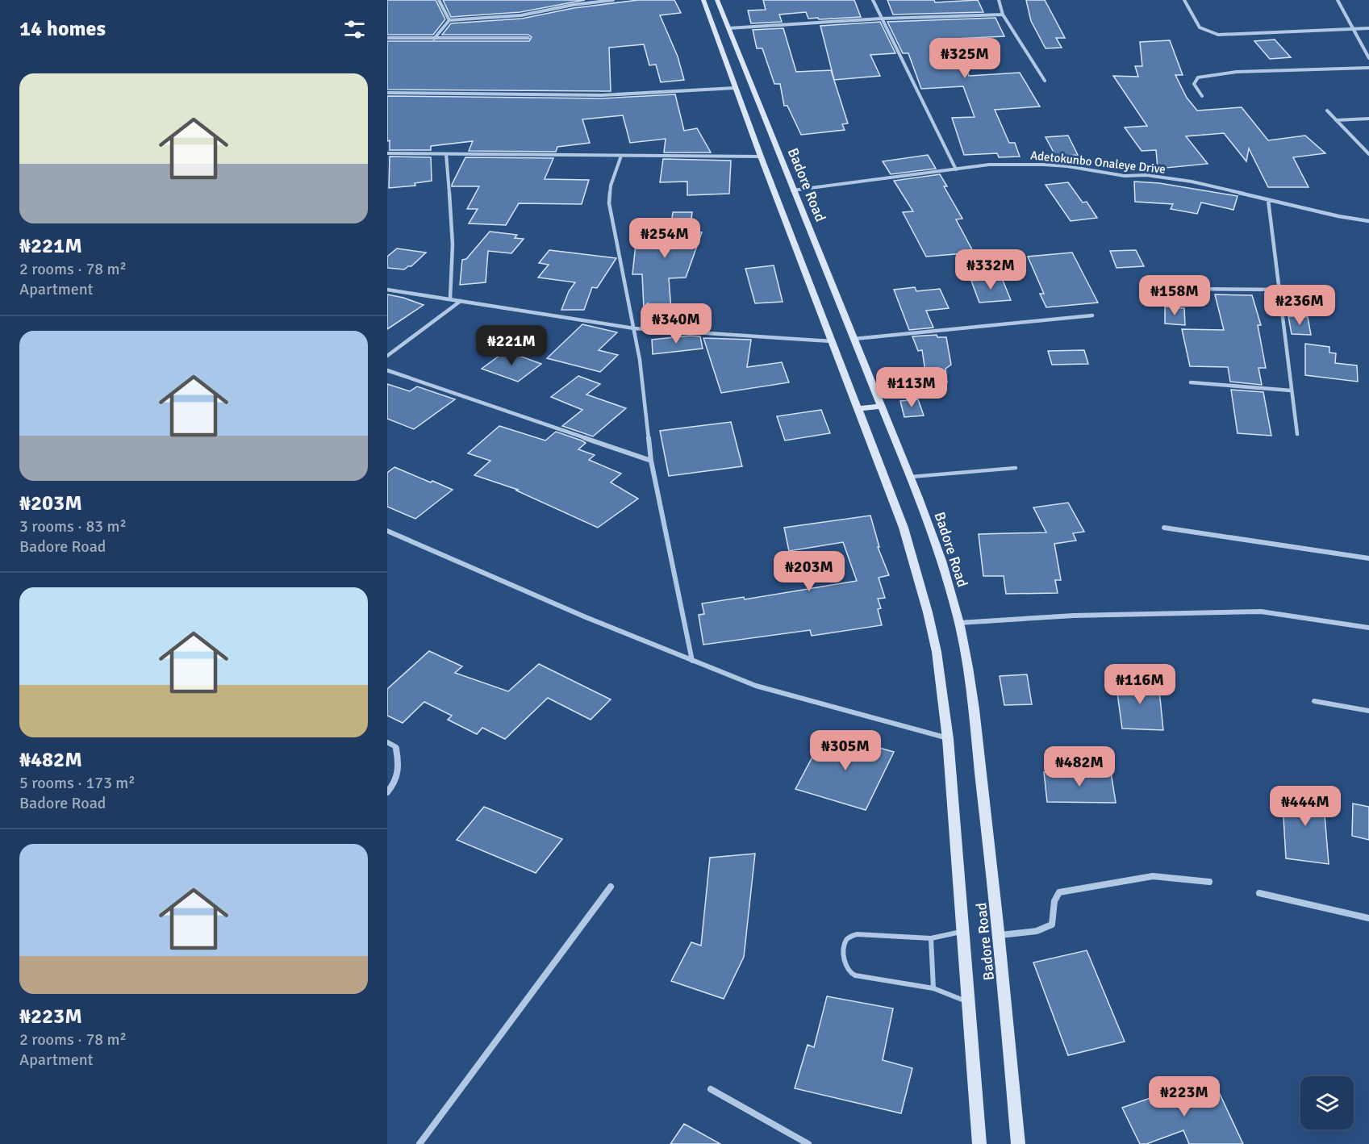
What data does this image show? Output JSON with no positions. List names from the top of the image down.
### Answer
{
  "streets": {
    "main road": ["Badore Road"],
    "street": ["Adetokunbo Onaleye Drive"]
  },
  "crossings": [
    ["Adetokunbo Onaleye Drive", "Badore Road"]
  ],
  "page": {
    "heading": "14 homes",
    "price": [
      "₦325M",
      "₦254M",
      "₦332M",
      "₦158M",
      "₦236M",
      "₦340M",
      "₦221M",
      "₦113M",
      "₦203M",
      "₦116M",
      "₦305M",
      "₦482M",
      "₦444M",
      "₦223M"
    ],
    "list": [
      {
        "name": "₦221M",
        "note": "2 rooms · 78 m² · Apartment"
      },
      {
        "name": "₦203M",
        "note": "3 rooms · 83 m² · Badore Road"
      },
      {
        "name": "₦482M",
        "note": "5 rooms · 173 m² · Badore Road"
      },
      {
        "name": "₦223M",
        "note": "2 rooms · 78 m² · Apartment"
      }
    ]
  }
}
